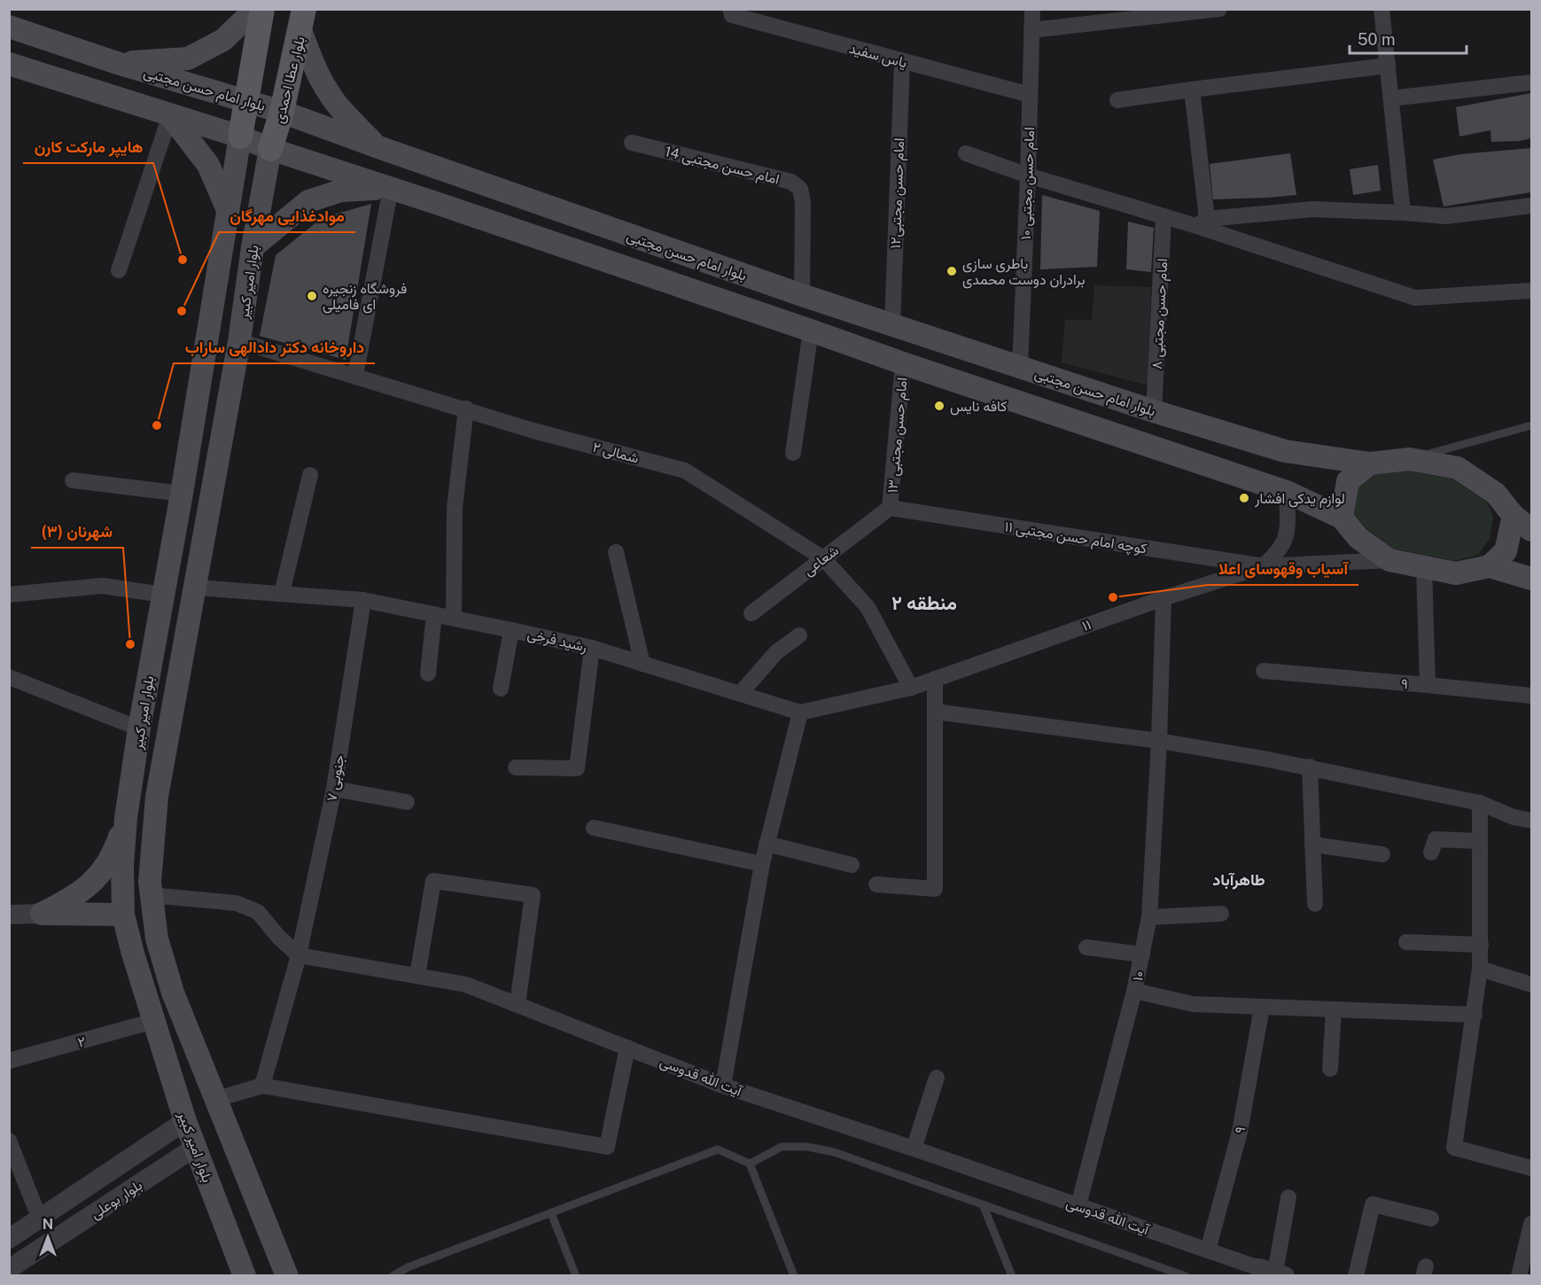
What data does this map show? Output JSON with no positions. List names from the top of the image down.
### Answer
{
  "streets": {
    "main road": ["بلوار عطا احمدی", "بلوار امام حسن مجتبی", "بلوار امیر کبیر"],
    "street": [
      "یاس سفید",
      "امام حسن مجتبی 14",
      "امام حسن مجتبی ۱۰",
      "امام حسن مجتبی۱۲",
      "امام حسن مجتبی ۸",
      "امام حسن مجتبی ۱۳",
      "۲ شمالی",
      "کوچه امام حسن مجتبی ۱۱",
      "شعاعی",
      "۱۱",
      "رشید فرخی",
      "۹",
      "۷ جنوبی",
      "۱۰",
      "۲",
      "آیت الله قدوسی",
      "بلوار بوعلی"
    ]
  },
  "crossings": [
    ["یاس سفید", "امام حسن مجتبی ۱۰"],
    ["یاس سفید", "امام حسن مجتبی۱۲"],
    ["بلوار عطا احمدی", "بلوار امام حسن مجتبی"],
    ["بلوار عطا احمدی", "بلوار امیر کبیر"],
    ["بلوار امام حسن مجتبی", "امام حسن مجتبی 14"],
    ["بلوار امام حسن مجتبی", "امام حسن مجتبی ۱۰"],
    ["بلوار امام حسن مجتبی", "امام حسن مجتبی۱۲"],
    ["بلوار امام حسن مجتبی", "امام حسن مجتبی ۸"],
    ["بلوار امام حسن مجتبی", "۱۱"],
    ["بلوار امام حسن مجتبی", "۹"],
    ["بلوار امیر کبیر", "۲ شمالی"],
    ["بلوار امیر کبیر", "رشید فرخی"],
    ["بلوار امیر کبیر", "۲"],
    ["بلوار امیر کبیر", "بلوار بوعلی"],
    ["امام حسن مجتبی ۱۳", "کوچه امام حسن مجتبی ۱۱"],
    ["امام حسن مجتبی ۱۳", "شعاعی"],
    ["۲ شمالی", "شعاعی"],
    ["۲ شمالی", "۱۱"],
    ["۲ شمالی", "رشید فرخی"],
    ["کوچه امام حسن مجتبی ۱۱", "شعاعی"],
    ["کوچه امام حسن مجتبی ۱۱", "۱۱"],
    ["۱۱", "رشید فرخی"],
    ["۱۱", "۹"],
    ["۱۱", "۱۰"],
    ["رشید فرخی", "۷ جنوبی"],
    ["۹", "آیت الله قدوسی"],
    ["۷ جنوبی", "آیت الله قدوسی"],
    ["۱۰", "آیت الله قدوسی"]
  ],
  "districts": ["منطقه ۲", "طاهرآباد"],
  "places": [
    "هایپر مارکت کارن",
    "باطری سازی برادران دوست محمدی",
    "فروشگاه زنجیره ای فامیلی",
    "موادغذایی مهرگان",
    "کافه نایس",
    "داروخانه دکتر دادالهی ساراب",
    "لوازم یدکی افشار",
    "آسیاب وقهوسای اعلا",
    "شهرنان (۳)"
  ],
  "scale_bar": "50 m",
  "north": "top"
}
